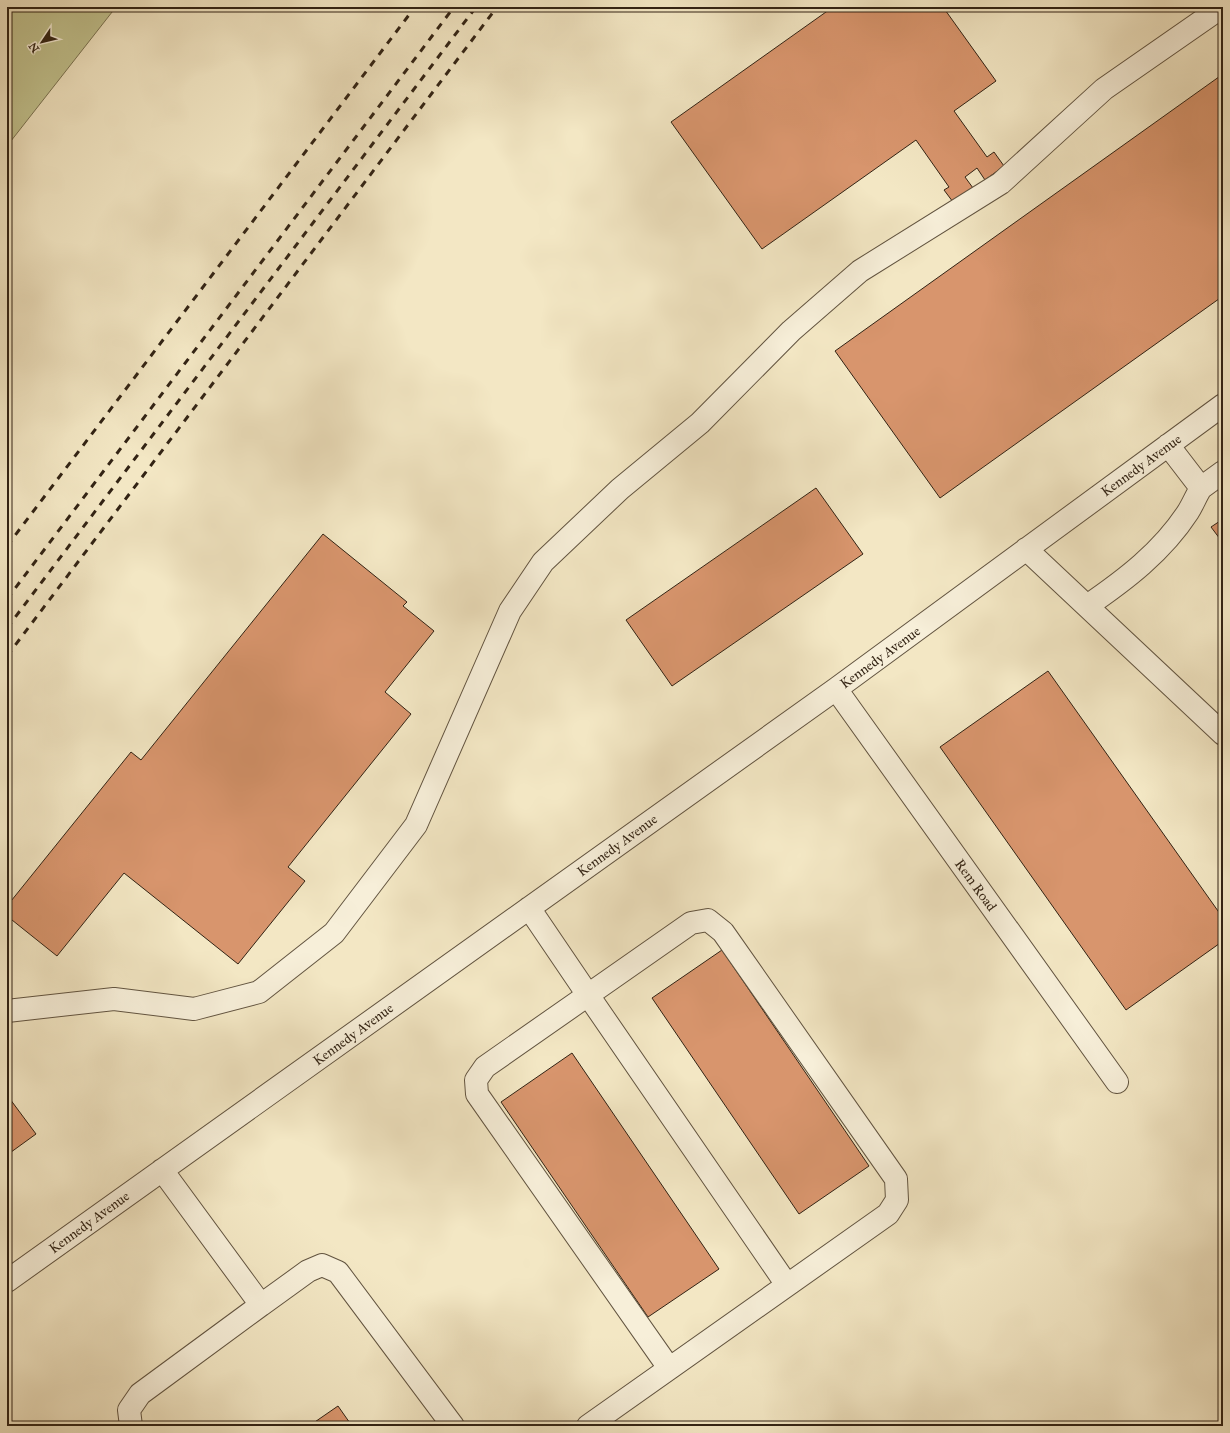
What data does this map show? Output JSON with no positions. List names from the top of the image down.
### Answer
{
  "streets": {
    "street": ["Kennedy Avenue", "Rem Road"]
  },
  "crossings": [
    ["Kennedy Avenue", "Rem Road"]
  ],
  "north": "bottom left"
}
